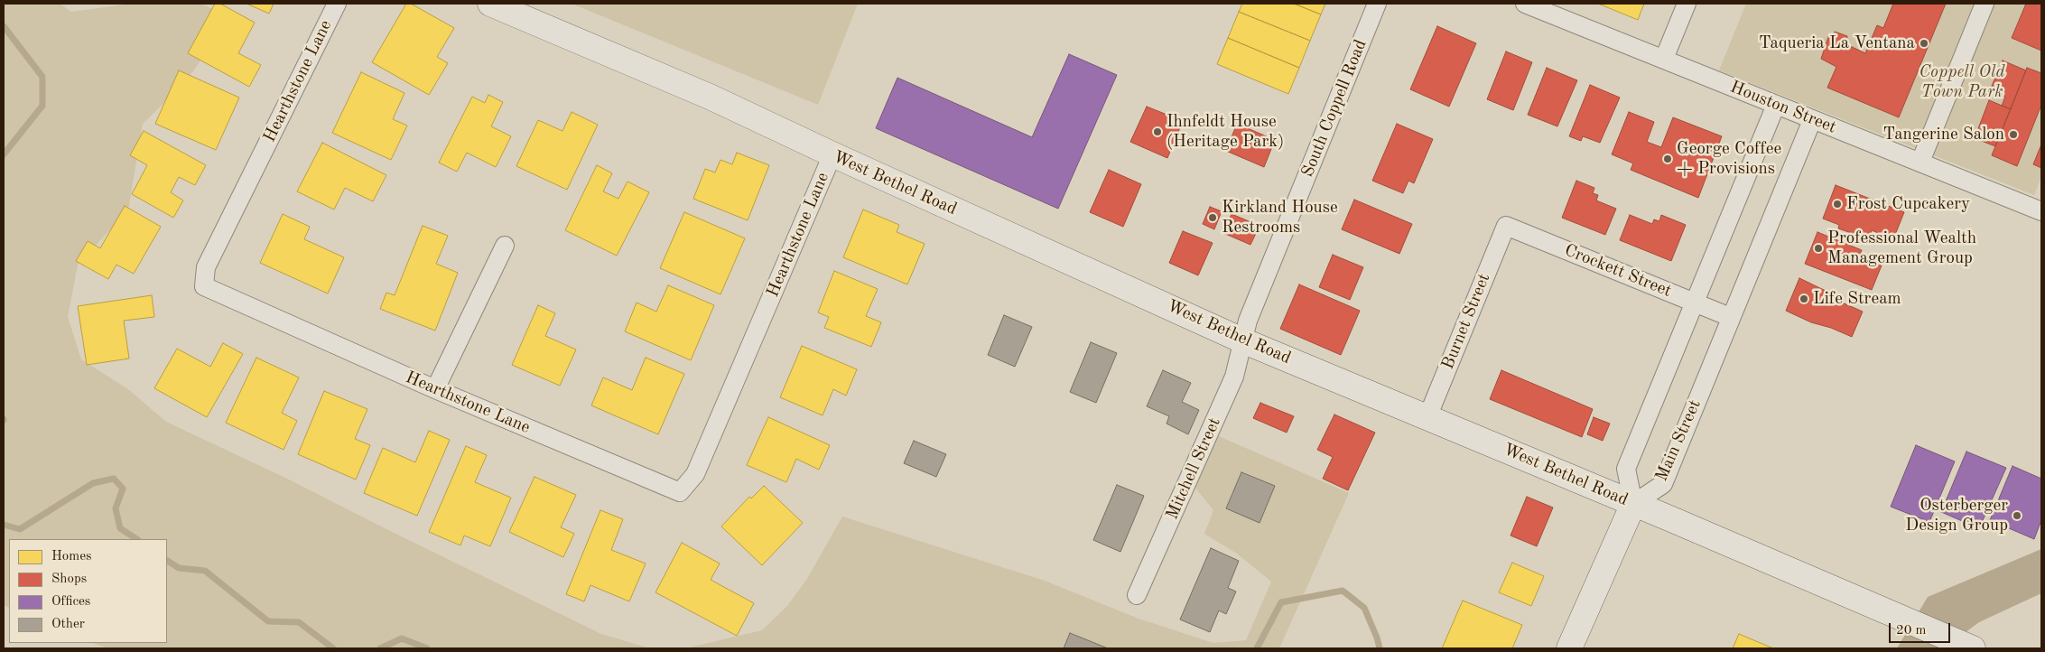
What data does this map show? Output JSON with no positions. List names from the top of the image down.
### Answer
{
  "streets": {
    "main road": ["West Bethel Road"],
    "street": [
      "Hearthstone Lane",
      "Houston Street",
      "South Coppell Road",
      "Crockett Street",
      "Burnet Street",
      "Main Street",
      "Mitchell Street"
    ]
  },
  "crossings": [
    ["Hearthstone Lane", "West Bethel Road"],
    ["Houston Street", "Main Street"],
    ["South Coppell Road", "West Bethel Road"],
    ["South Coppell Road", "Mitchell Street"],
    ["West Bethel Road", "Burnet Street"],
    ["West Bethel Road", "Main Street"],
    ["West Bethel Road", "Mitchell Street"],
    ["Crockett Street", "Burnet Street"],
    ["Crockett Street", "Main Street"]
  ],
  "parks": ["Coppell Old Town Park"],
  "places": [
    "Taqueria La Ventana",
    "Ihnfeldt House (Heritage Park)",
    "Tangerine Salon",
    "George Coffee + Provisions",
    "Frost Cupcakery",
    "Kirkland House Restrooms",
    "Professional Wealth Management Group",
    "Life Stream",
    "Osterberger Design Group"
  ],
  "legend": [
    "Homes",
    "Shops",
    "Offices",
    "Other"
  ],
  "scale_bar": "20 m"
}
